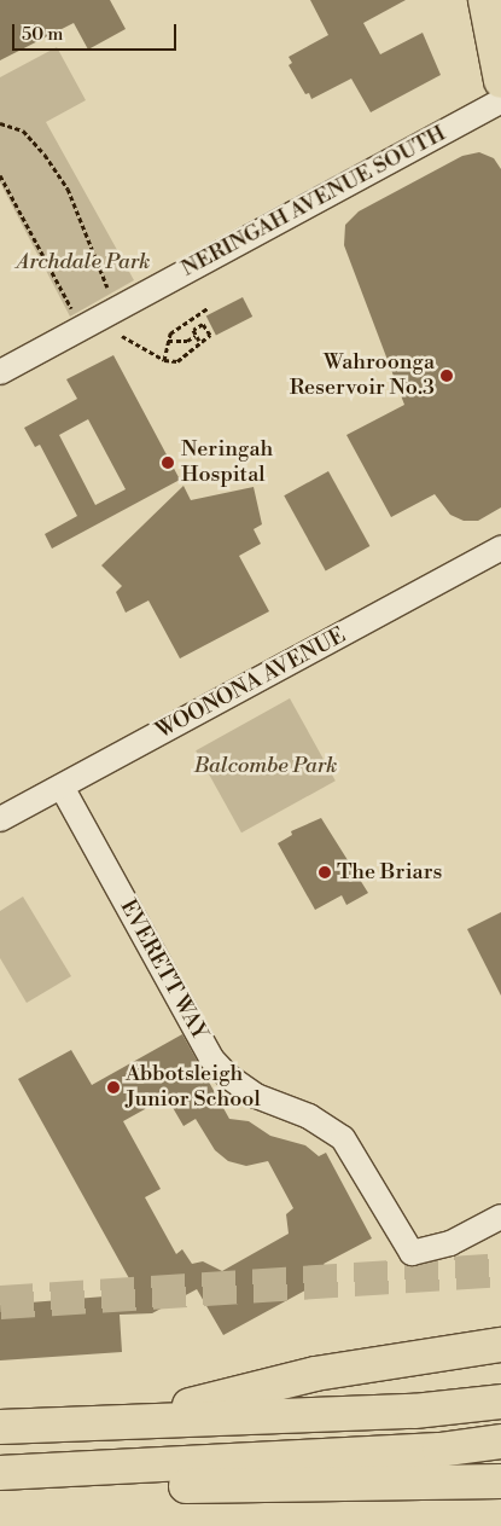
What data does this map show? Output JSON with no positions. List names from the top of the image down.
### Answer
{
  "streets": {
    "street": ["NERINGAH AVENUE SOUTH", "WOONONA AVENUE", "EVERETT WAY"]
  },
  "crossings": [
    ["WOONONA AVENUE", "EVERETT WAY"]
  ],
  "parks": ["Archdale Park", "Balcombe Park"],
  "places": [
    "Wahroonga Reservoir No.3",
    "Neringah Hospital",
    "The Briars",
    "Abbotsleigh Junior School"
  ],
  "scale_bar": "50 m"
}
